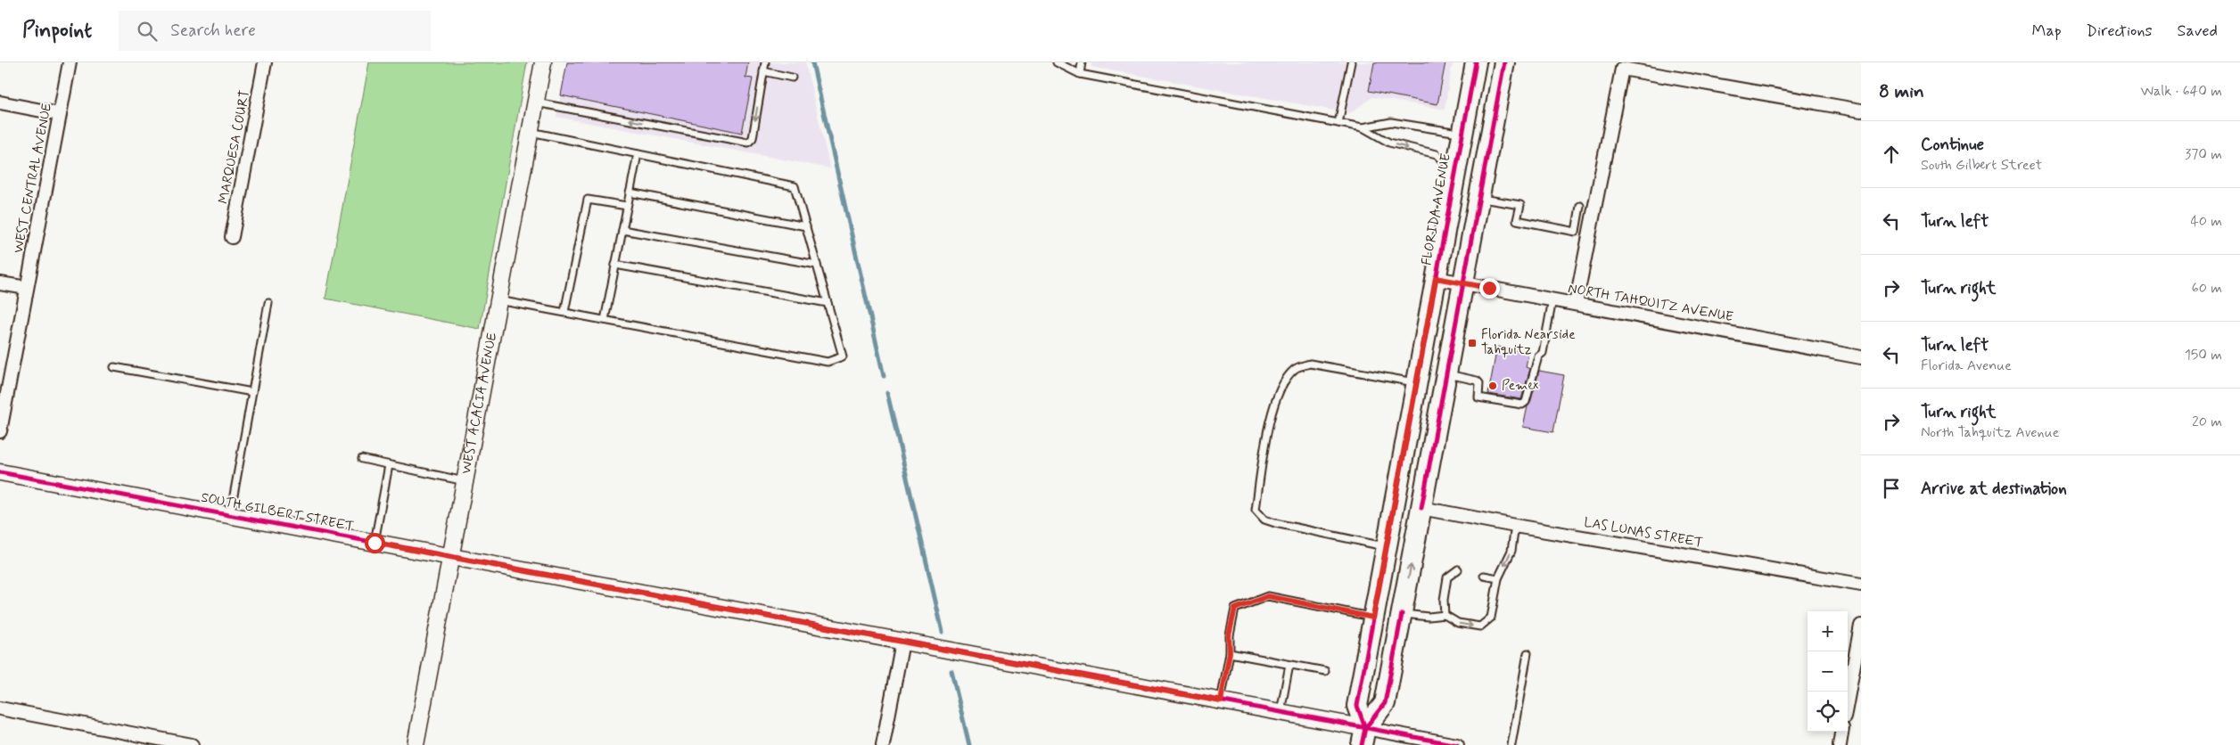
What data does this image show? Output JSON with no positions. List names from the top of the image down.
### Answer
{
  "streets": {
    "main road": ["FLORIDA AVENUE"],
    "street": [
      "MARQUESA COURT",
      "WEST CENTRAL AVENUE",
      "NORTH TAHQUITZ AVENUE",
      "WEST ACACIA AVENUE",
      "SOUTH GILBERT STREET",
      "LAS LUNAS STREET"
    ]
  },
  "crossings": [
    ["FLORIDA AVENUE", "NORTH TAHQUITZ AVENUE"],
    ["FLORIDA AVENUE", "SOUTH GILBERT STREET"],
    ["WEST ACACIA AVENUE", "SOUTH GILBERT STREET"]
  ],
  "places": {
    "transit": ["Florida Nearside Tahquitz"],
    "other": ["Pemex"]
  },
  "page": {
    "header": "Pinpoint",
    "search": "Search here",
    "nav": ["Map", "Directions", "Saved"],
    "heading": ["8 min", "Walk · 640 m"],
    "list": [
      ["Continue", "South Gilbert Street", "370 m"],
      ["Turn left", "40 m"],
      ["Turn right", "60 m"],
      ["Turn left", "Florida Avenue", "150 m"],
      ["Turn right", "North Tahquitz Avenue", "20 m"],
      "Arrive at destination"
    ],
    "map_buttons": ["+", "−"]
  }
}
